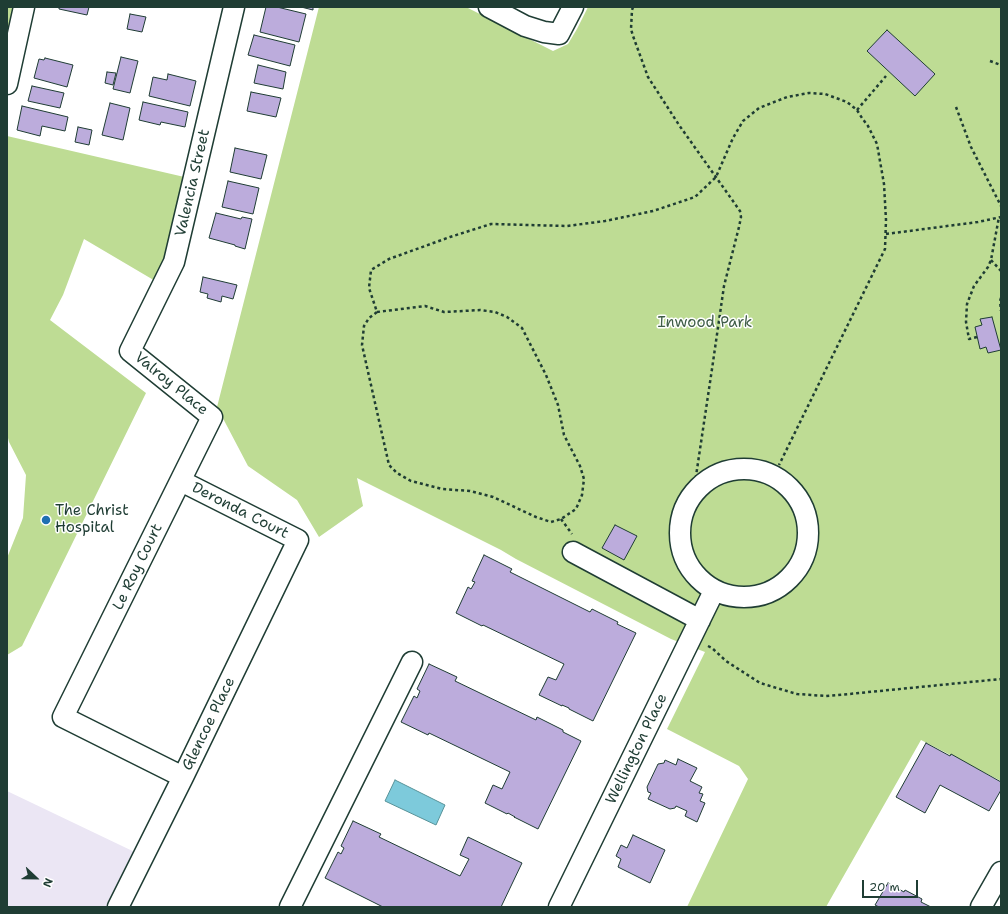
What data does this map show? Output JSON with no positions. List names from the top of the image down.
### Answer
{
  "streets": {
    "street": [
      "Valencia Street",
      "Valroy Place",
      "Deronda Court",
      "Le Roy Court",
      "Glencoe Place",
      "Wellington Place"
    ]
  },
  "crossings": [
    ["Valencia Street", "Valroy Place"],
    ["Valroy Place", "Le Roy Court"],
    ["Deronda Court", "Le Roy Court"],
    ["Deronda Court", "Glencoe Place"],
    ["Le Roy Court", "Glencoe Place"]
  ],
  "parks": ["Inwood Park"],
  "places": ["The Christ Hospital"],
  "scale_bar": "20 m",
  "north": "right"
}
